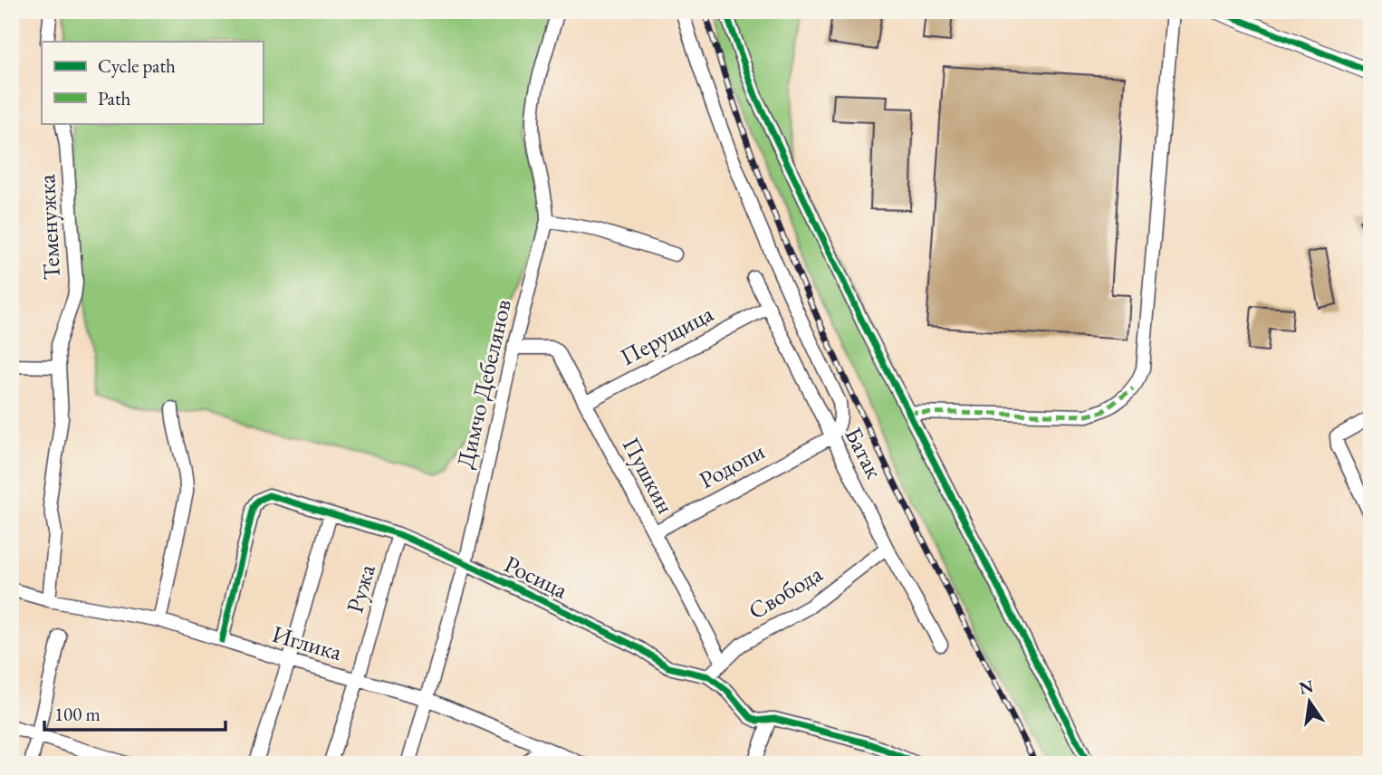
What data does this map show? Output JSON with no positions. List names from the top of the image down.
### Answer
{
  "streets": {
    "street": [
      "Теменужка",
      "Перущица",
      "Димчо Дебелянов",
      "Батак",
      "Родопи",
      "Пушкин",
      "Росица",
      "Ружа",
      "Свобода",
      "Иглика"
    ]
  },
  "crossings": [
    ["Теменужка", "Иглика"],
    ["Перущица", "Батак"],
    ["Перущица", "Пушкин"],
    ["Димчо Дебелянов", "Пушкин"],
    ["Димчо Дебелянов", "Росица"],
    ["Димчо Дебелянов", "Иглика"],
    ["Батак", "Родопи"],
    ["Батак", "Свобода"],
    ["Родопи", "Пушкин"],
    ["Пушкин", "Свобода"],
    ["Росица", "Ружа"],
    ["Росица", "Свобода"],
    ["Росица", "Иглика"],
    ["Ружа", "Иглика"]
  ],
  "legend": ["Cycle path", "Path"],
  "scale_bar": "100 m",
  "north": "top"
}
